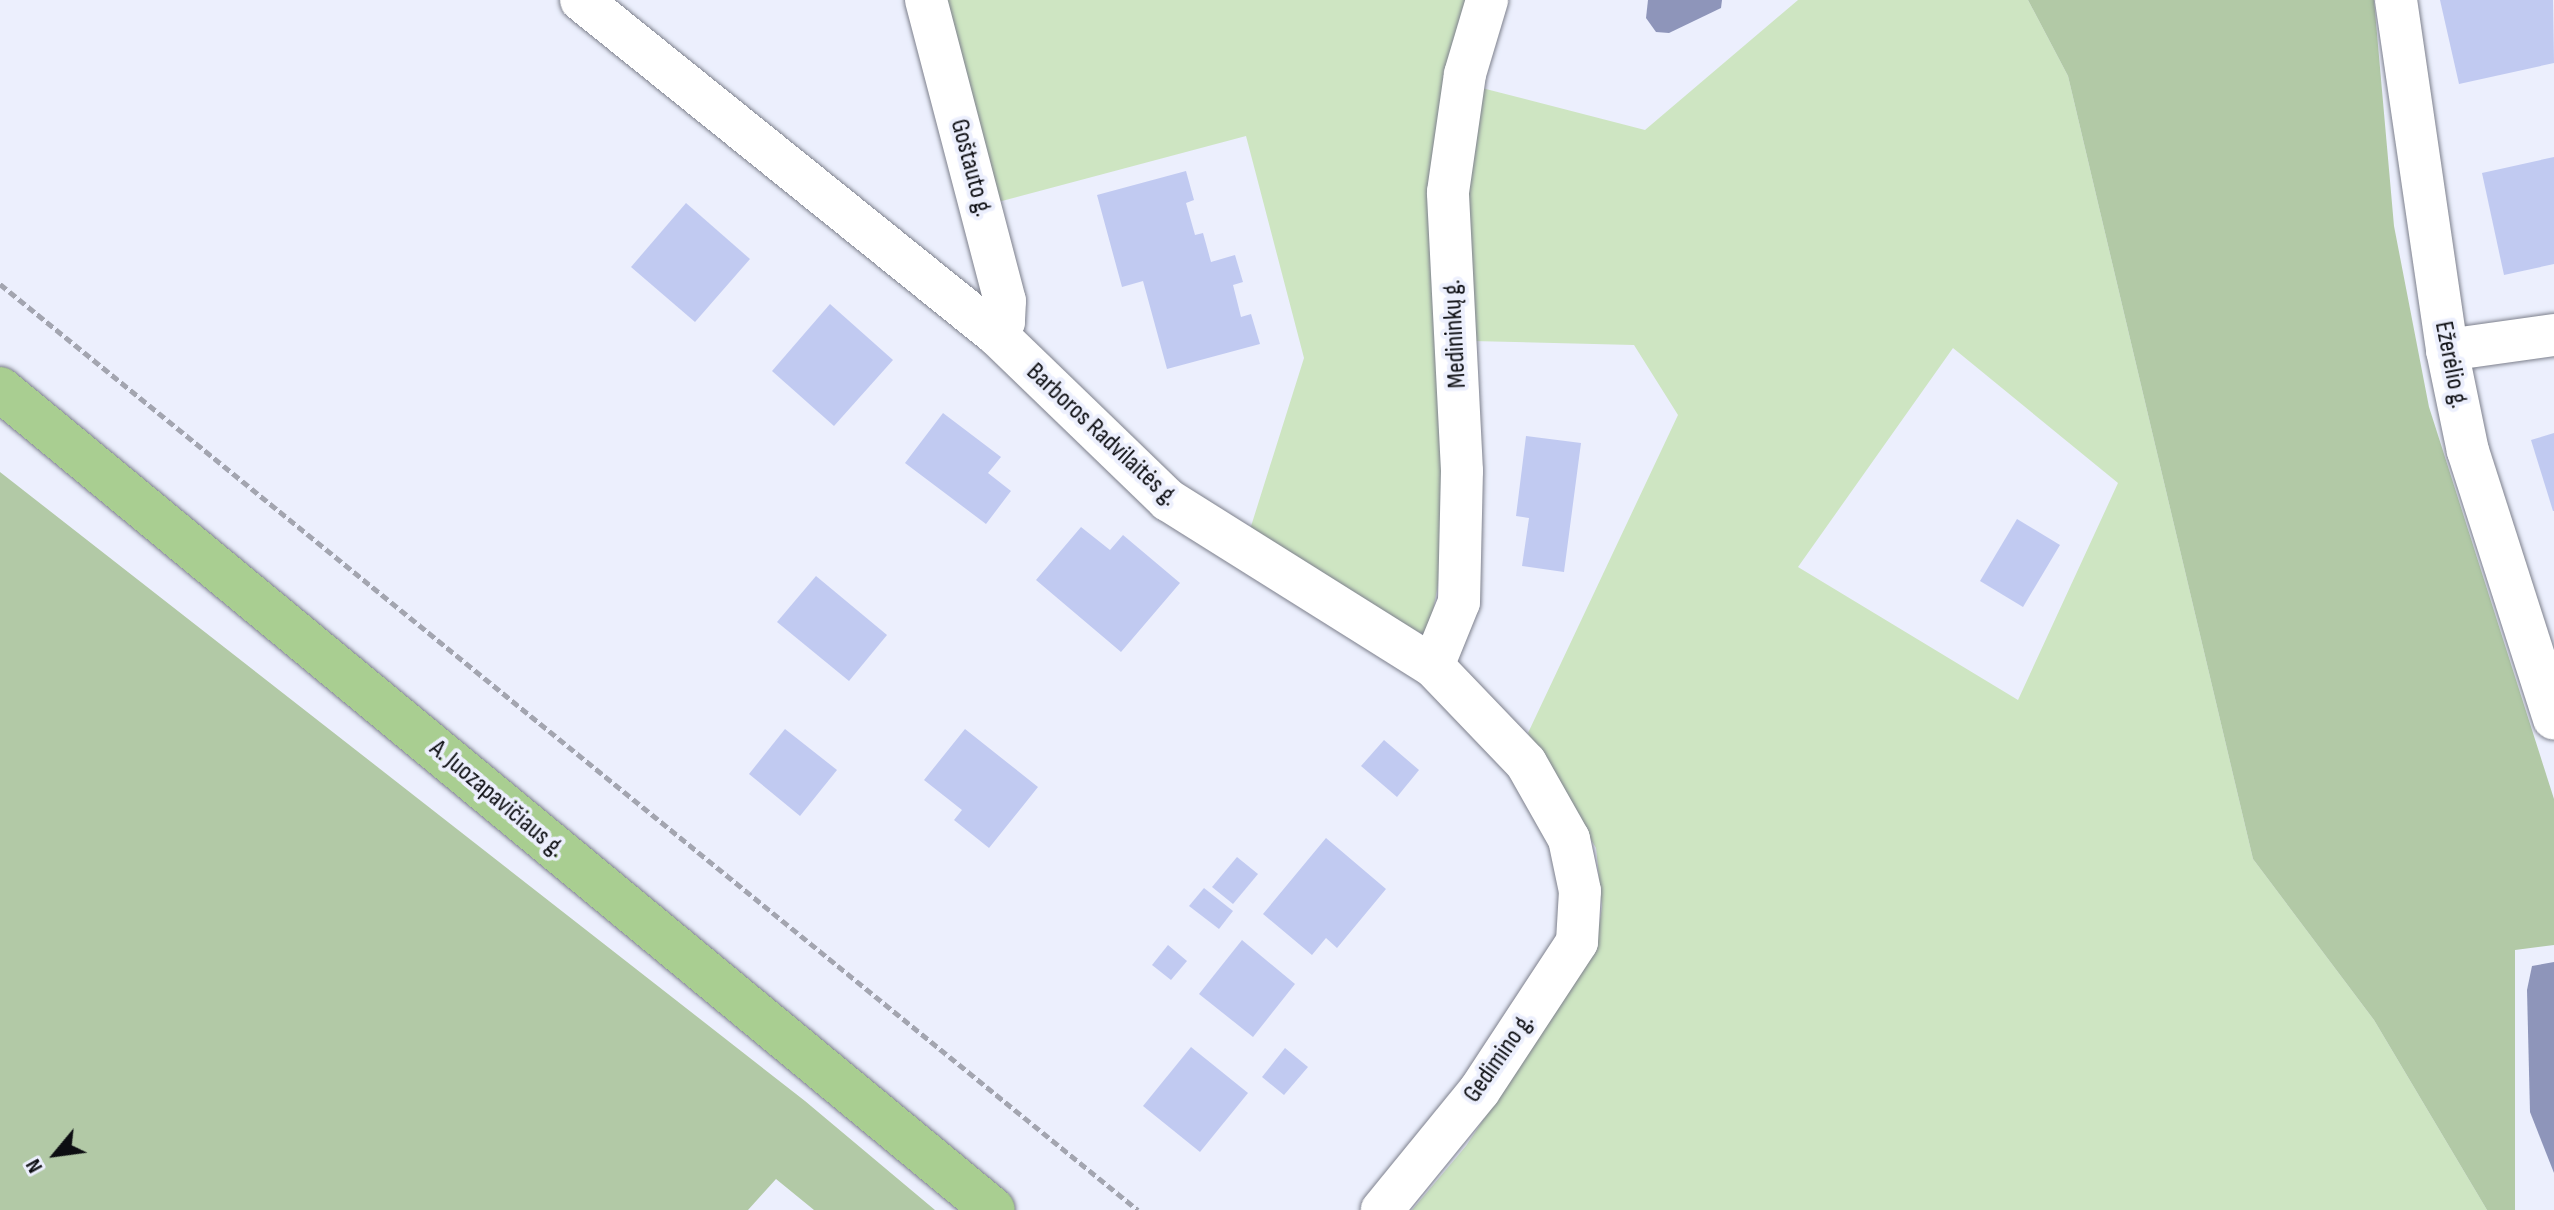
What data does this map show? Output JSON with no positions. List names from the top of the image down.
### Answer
{
  "streets": {
    "main road": ["A. Juozapavičiaus g."],
    "street": [
      "Goštauto g.",
      "Medininkų g.",
      "Ežerėlio g.",
      "Barboros Radvilaitės g.",
      "Gedimino g."
    ]
  },
  "crossings": [
    ["Goštauto g.", "Barboros Radvilaitės g."],
    ["Medininkų g.", "Barboros Radvilaitės g."],
    ["Barboros Radvilaitės g.", "Gedimino g."]
  ],
  "north": "bottom left"
}
